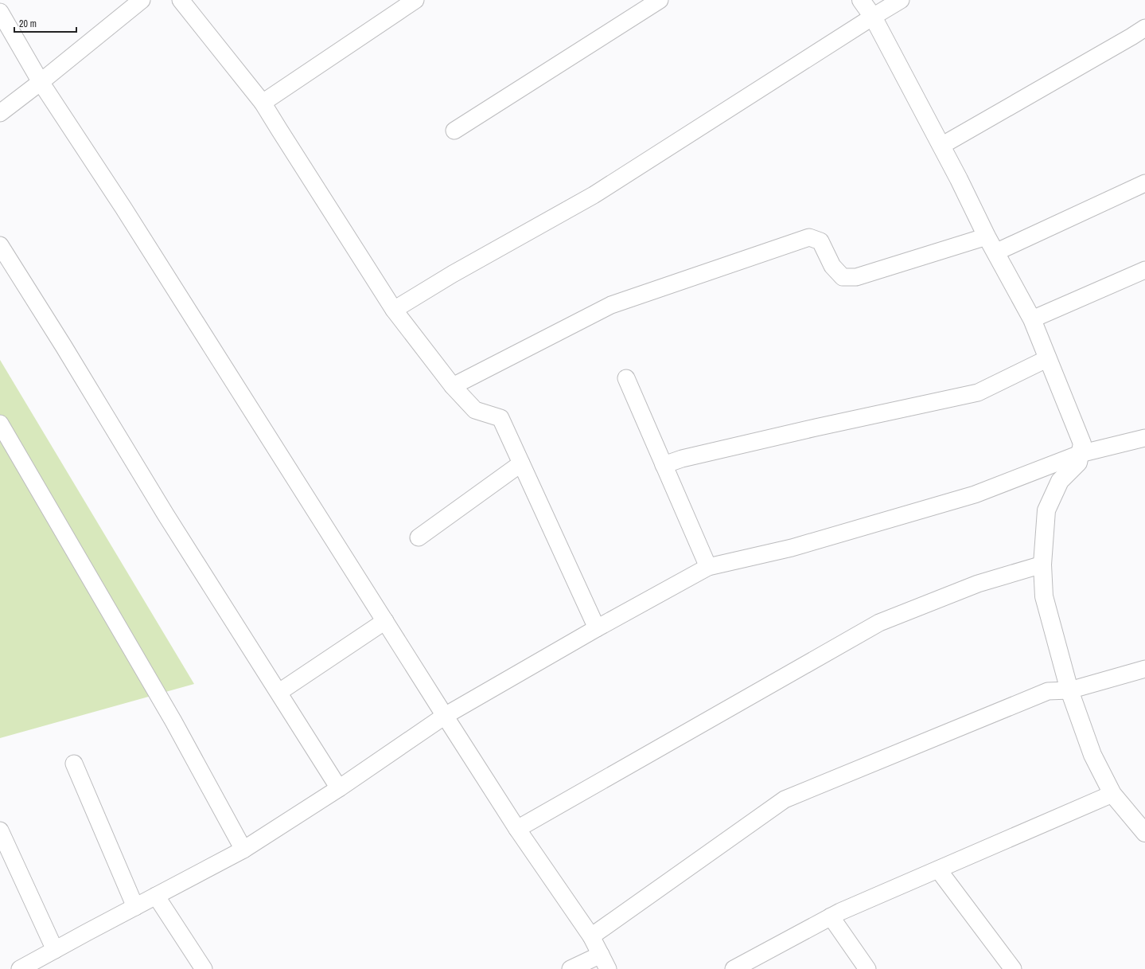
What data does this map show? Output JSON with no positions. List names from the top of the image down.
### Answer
{
  "scale_bar": "20 m"
}
